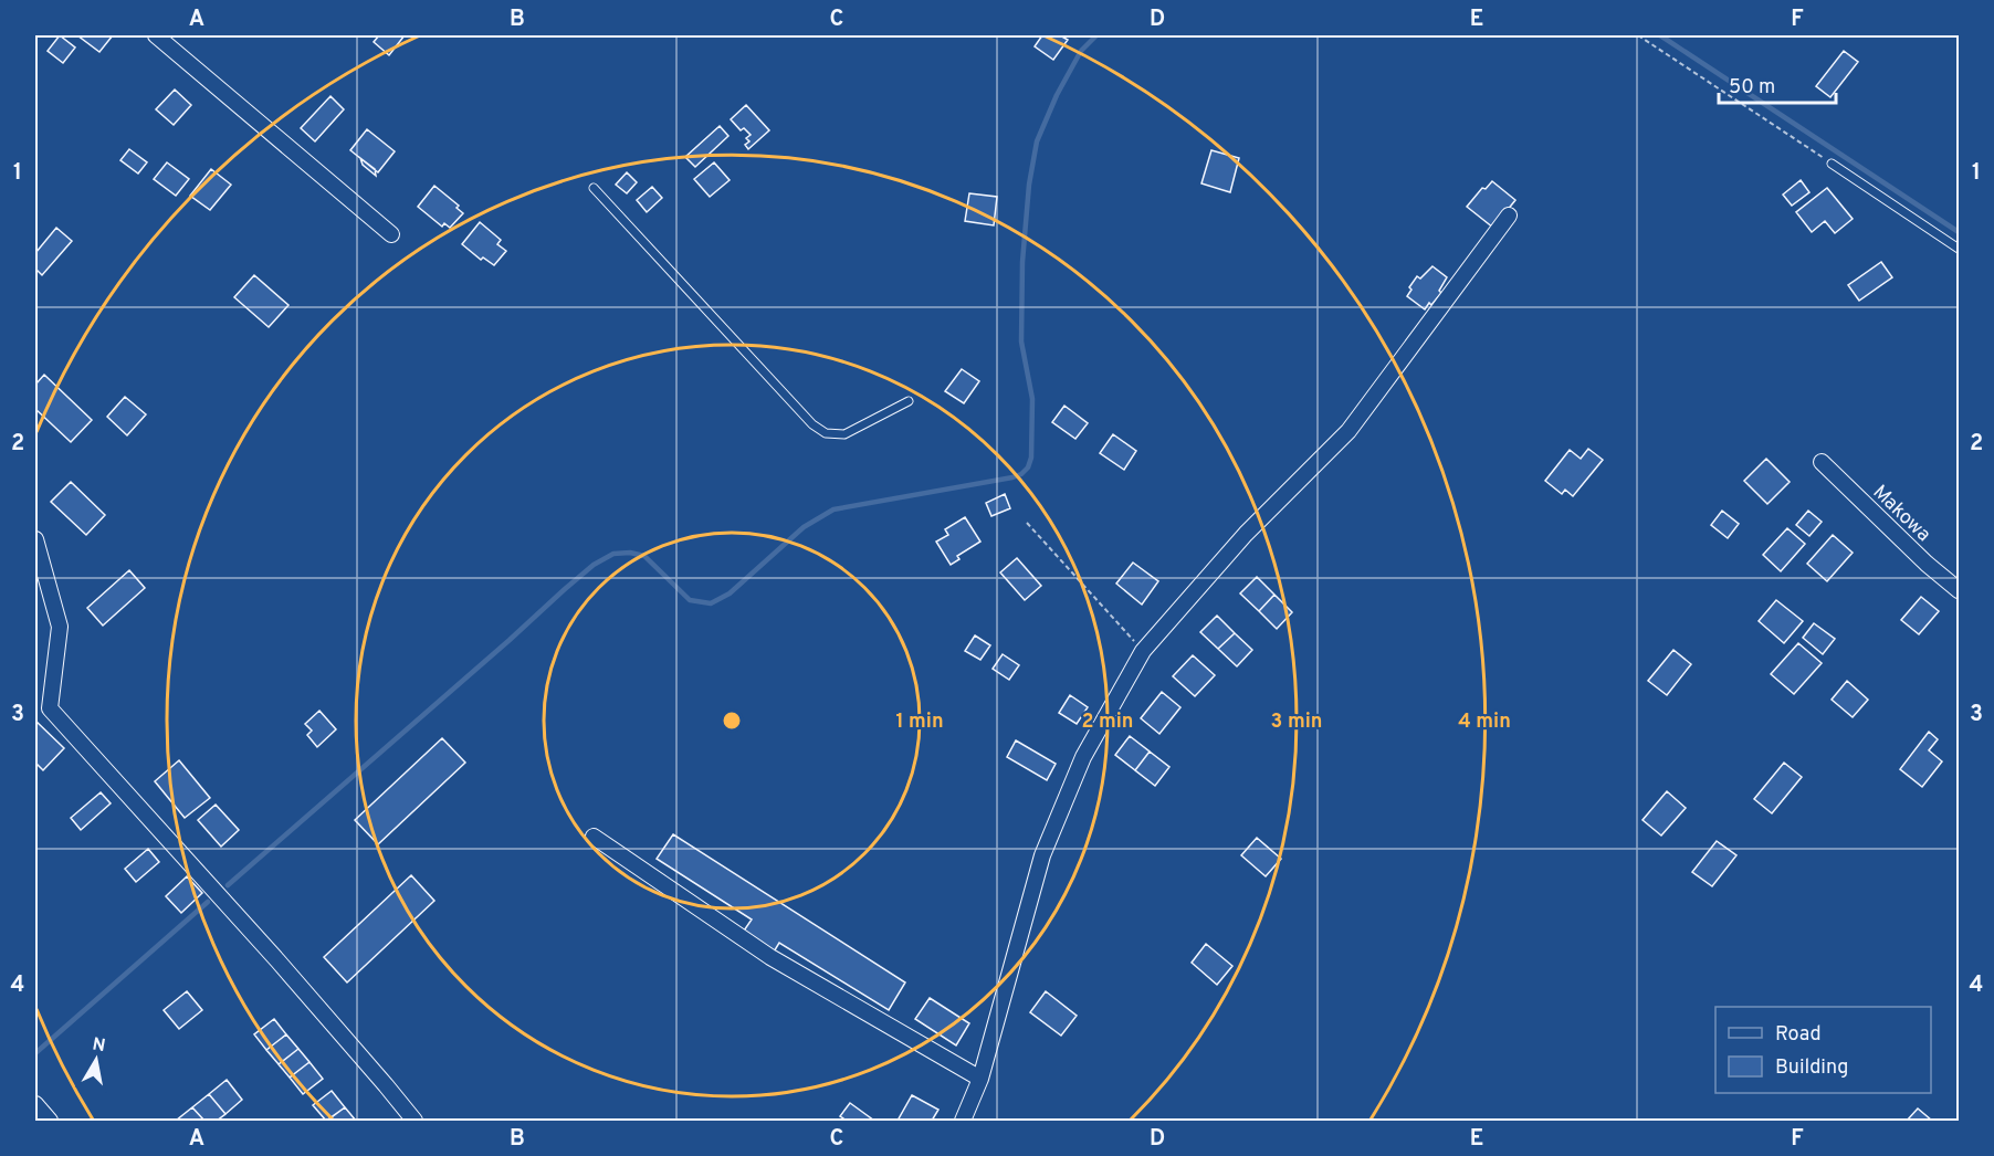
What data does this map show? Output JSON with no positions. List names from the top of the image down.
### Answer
{
  "streets": {
    "street": ["Makowa"]
  },
  "legend": ["Road", "Building"],
  "scale_bar": "50 m",
  "north": "top",
  "grid": {
    "columns": [
      "A",
      "B",
      "C",
      "D",
      "E",
      "F"
    ],
    "rows": [
      "1",
      "2",
      "3",
      "4"
    ]
  },
  "rings": [
    "1 min",
    "2 min",
    "3 min",
    "4 min"
  ]
}
